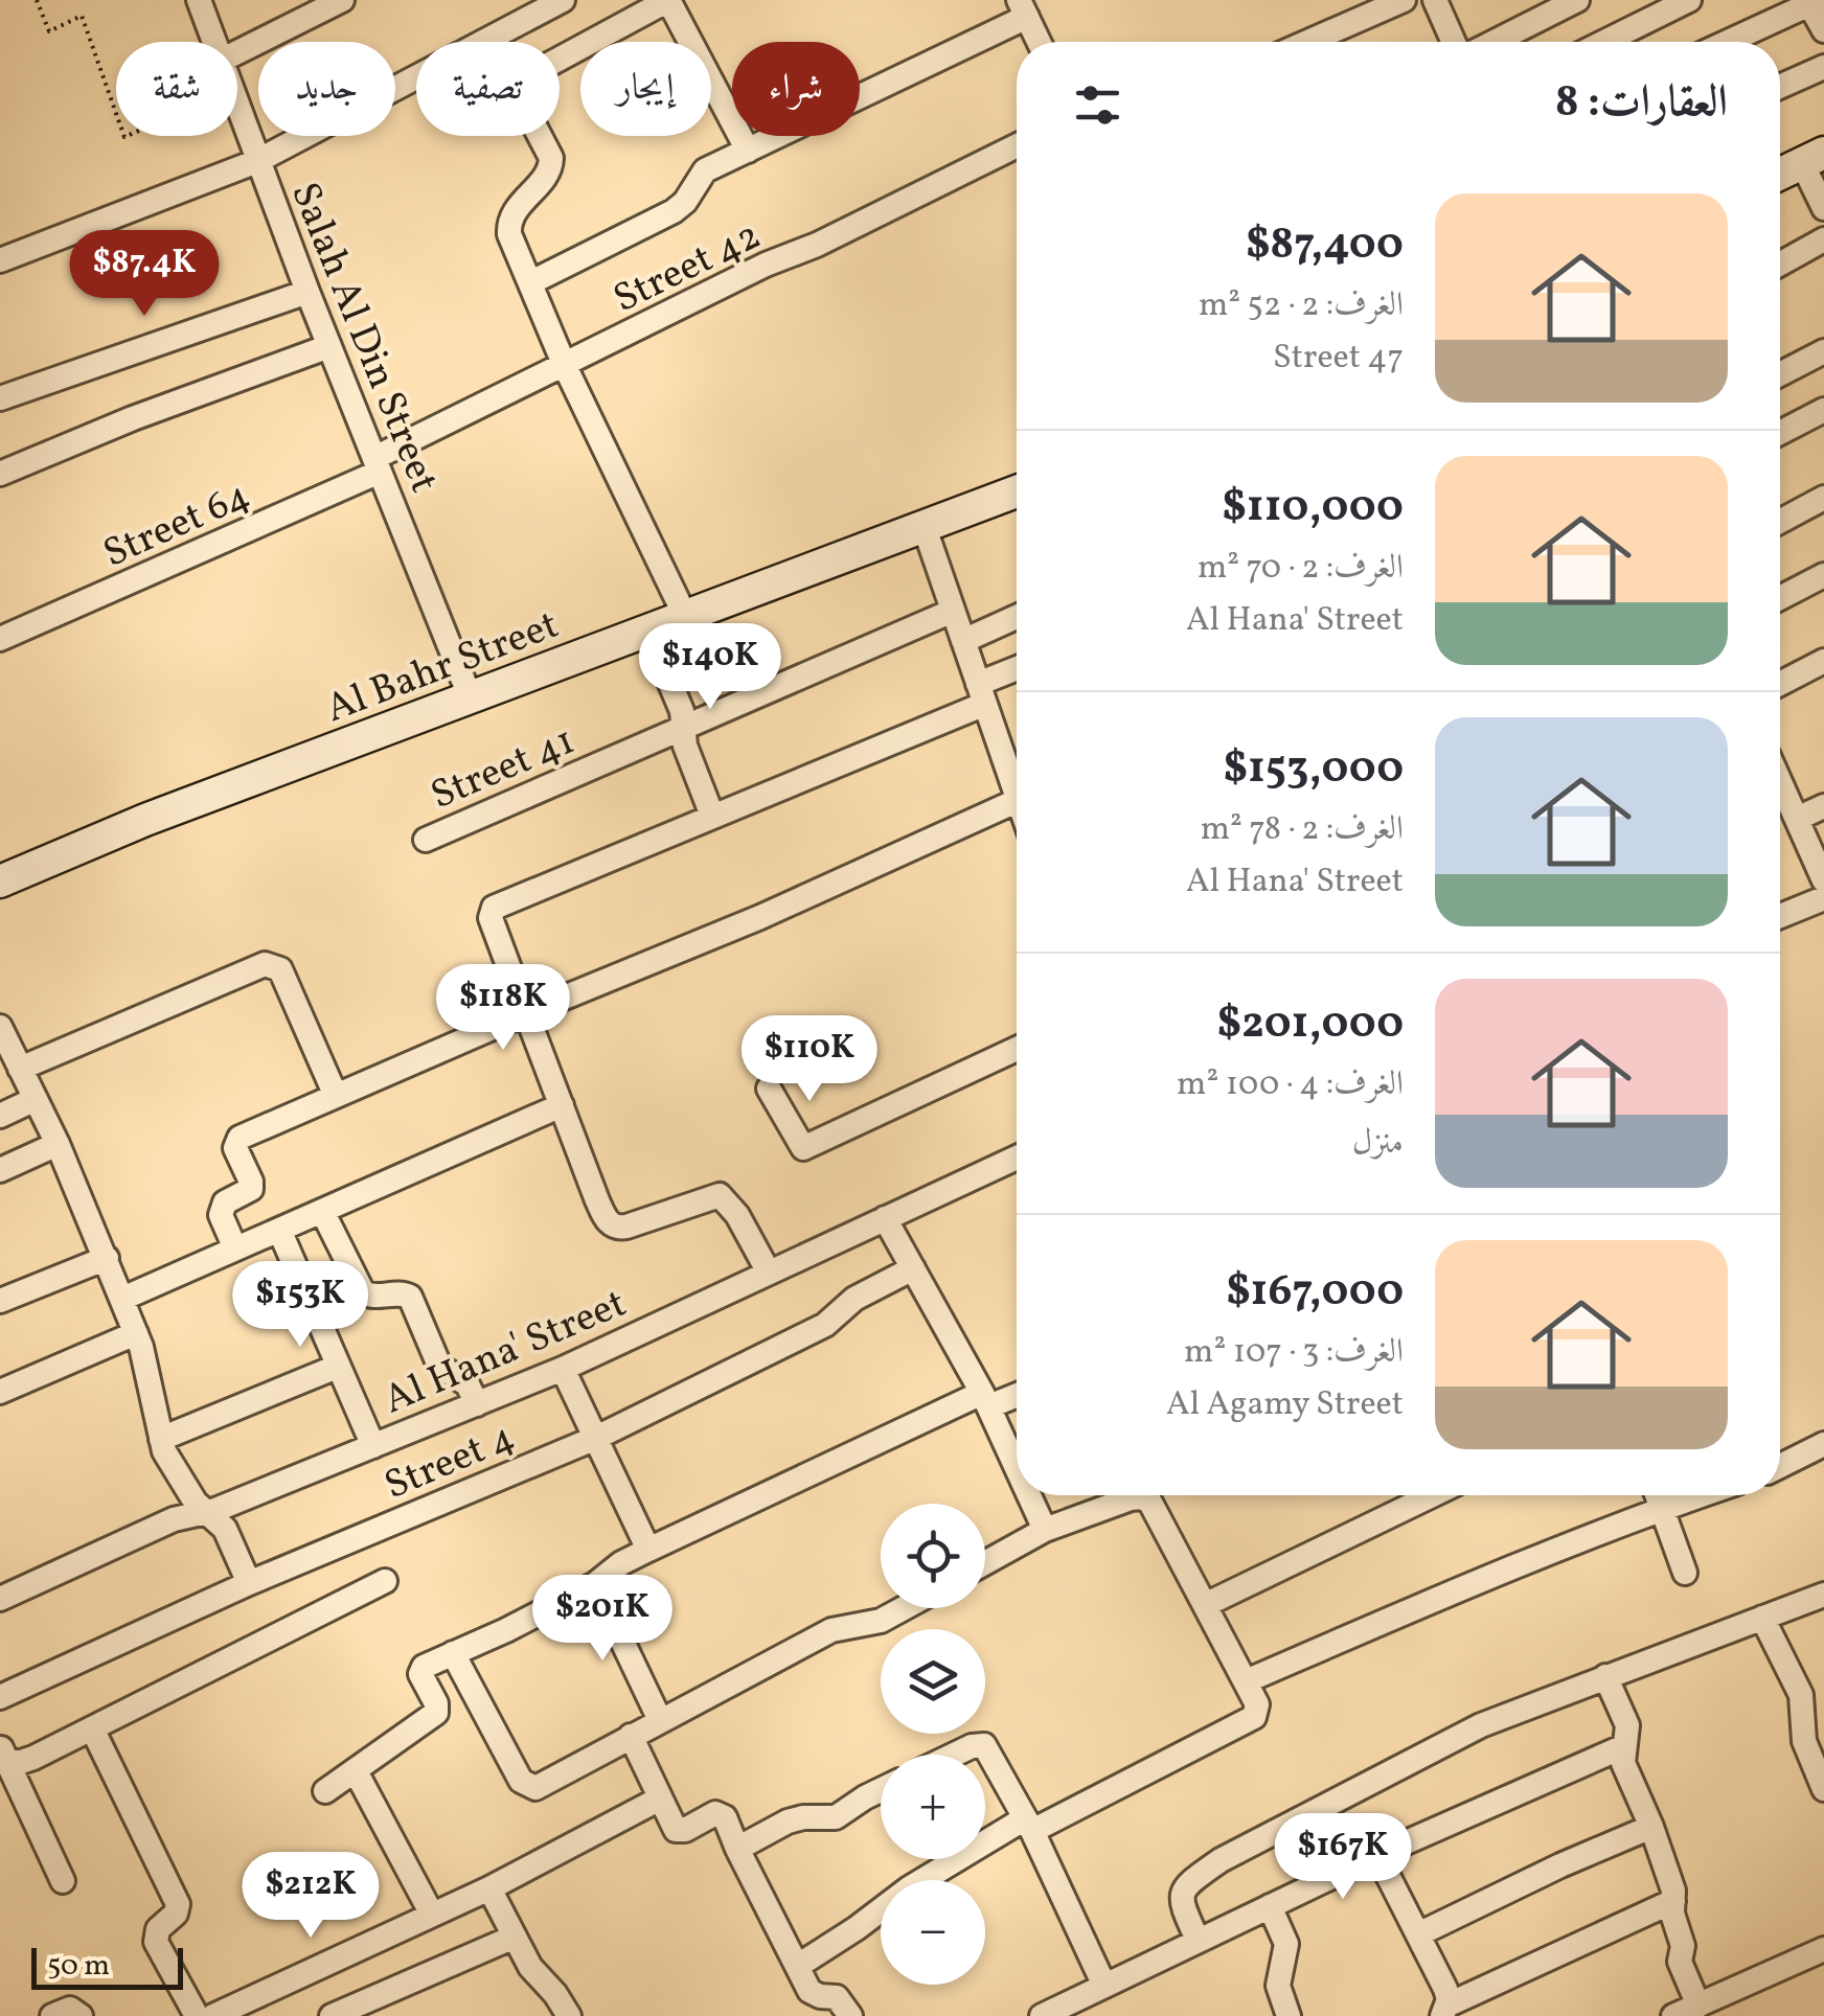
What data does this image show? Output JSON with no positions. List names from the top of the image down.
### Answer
{
  "streets": {
    "street": [
      "Street 42",
      "Salah Al Din Street",
      "Street 64",
      "Al Bahr Street",
      "Street 41",
      "Al Hana' Street",
      "Street 4"
    ]
  },
  "crossings": [
    ["Street 42", "Salah Al Din Street"],
    ["Street 42", "Street 64"],
    ["Salah Al Din Street", "Street 64"],
    ["Salah Al Din Street", "Al Bahr Street"]
  ],
  "scale_bar": "50 m",
  "page": {
    "chip": [
      "شراء",
      "إيجار",
      "تصفية",
      "جديد",
      "شقة"
    ],
    "heading": "العقارات: 8",
    "list": [
      {
        "name": "$87,400",
        "note": "الغرف: 2 · 52 m² · Street 47"
      },
      {
        "name": "$110,000",
        "note": "الغرف: 2 · 70 m² · Al Hana' Street"
      },
      {
        "name": "$153,000",
        "note": "الغرف: 2 · 78 m² · Al Hana' Street"
      },
      {
        "name": "$201,000",
        "note": "الغرف: 4 · 100 m² · منزل"
      },
      {
        "name": "$167,000",
        "note": "الغرف: 3 · 107 m² · Al Agamy Street"
      }
    ],
    "price": [
      "$87.4K",
      "$140K",
      "$118K",
      "$110K",
      "$153K",
      "$201K",
      "$167K",
      "$212K"
    ],
    "map_buttons": ["+", "−"],
    "scale": "50 m"
  }
}
